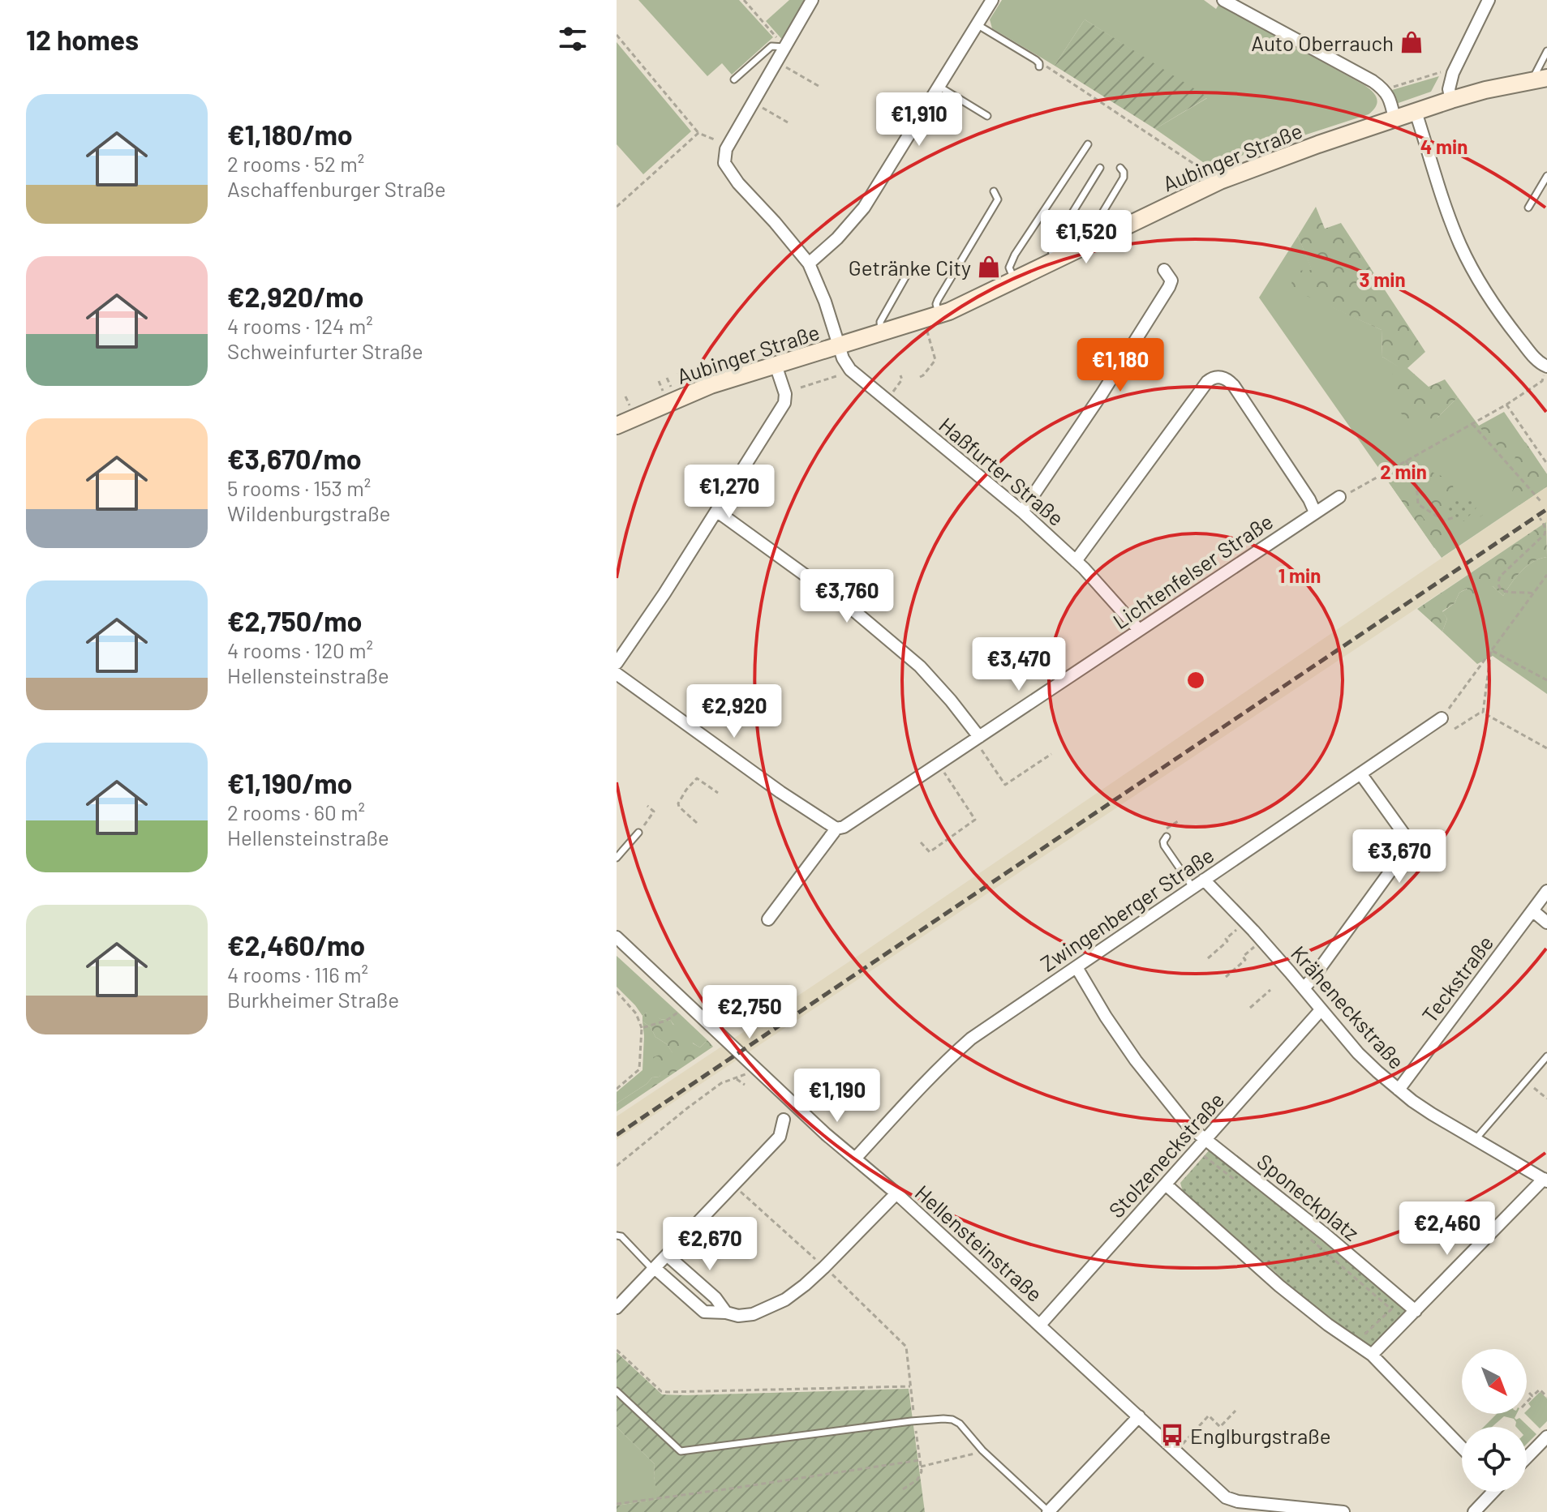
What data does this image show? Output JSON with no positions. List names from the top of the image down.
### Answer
{
  "streets": {
    "main road": ["Aubinger Straße"],
    "street": [
      "Haßfurter Straße",
      "Lichtenfelser Straße",
      "Zwingenberger Straße",
      "Teckstraße",
      "Kräheneckstraße",
      "Stolzeneckstraße",
      "Sponeckplatz",
      "Hellensteinstraße"
    ]
  },
  "crossings": [
    ["Aubinger Straße", "Haßfurter Straße"],
    ["Haßfurter Straße", "Lichtenfelser Straße"],
    ["Zwingenberger Straße", "Kräheneckstraße"],
    ["Zwingenberger Straße", "Sponeckplatz"],
    ["Zwingenberger Straße", "Hellensteinstraße"],
    ["Teckstraße", "Kräheneckstraße"],
    ["Kräheneckstraße", "Stolzeneckstraße"],
    ["Stolzeneckstraße", "Sponeckplatz"],
    ["Stolzeneckstraße", "Hellensteinstraße"]
  ],
  "places": {
    "shop": ["Auto Oberrauch", "Getränke City"],
    "bus stop": ["Englburgstraße"]
  },
  "north": "bottom right",
  "page": {
    "heading": "12 homes",
    "list": [
      {
        "name": "€1,180/mo",
        "note": "2 rooms · 52 m² · Aschaffenburger Straße"
      },
      {
        "name": "€2,920/mo",
        "note": "4 rooms · 124 m² · Schweinfurter Straße"
      },
      {
        "name": "€3,670/mo",
        "note": "5 rooms · 153 m² · Wildenburgstraße"
      },
      {
        "name": "€2,750/mo",
        "note": "4 rooms · 120 m² · Hellensteinstraße"
      },
      {
        "name": "€1,190/mo",
        "note": "2 rooms · 60 m² · Hellensteinstraße"
      },
      {
        "name": "€2,460/mo",
        "note": "4 rooms · 116 m² · Burkheimer Straße"
      }
    ],
    "price": [
      "€1,910",
      "€1,520",
      "€1,180",
      "€1,270",
      "€3,760",
      "€3,470",
      "€2,920",
      "€3,670",
      "€2,750",
      "€1,190",
      "€2,460",
      "€2,670"
    ]
  },
  "rings": [
    "4 min",
    "3 min",
    "2 min",
    "1 min"
  ]
}
